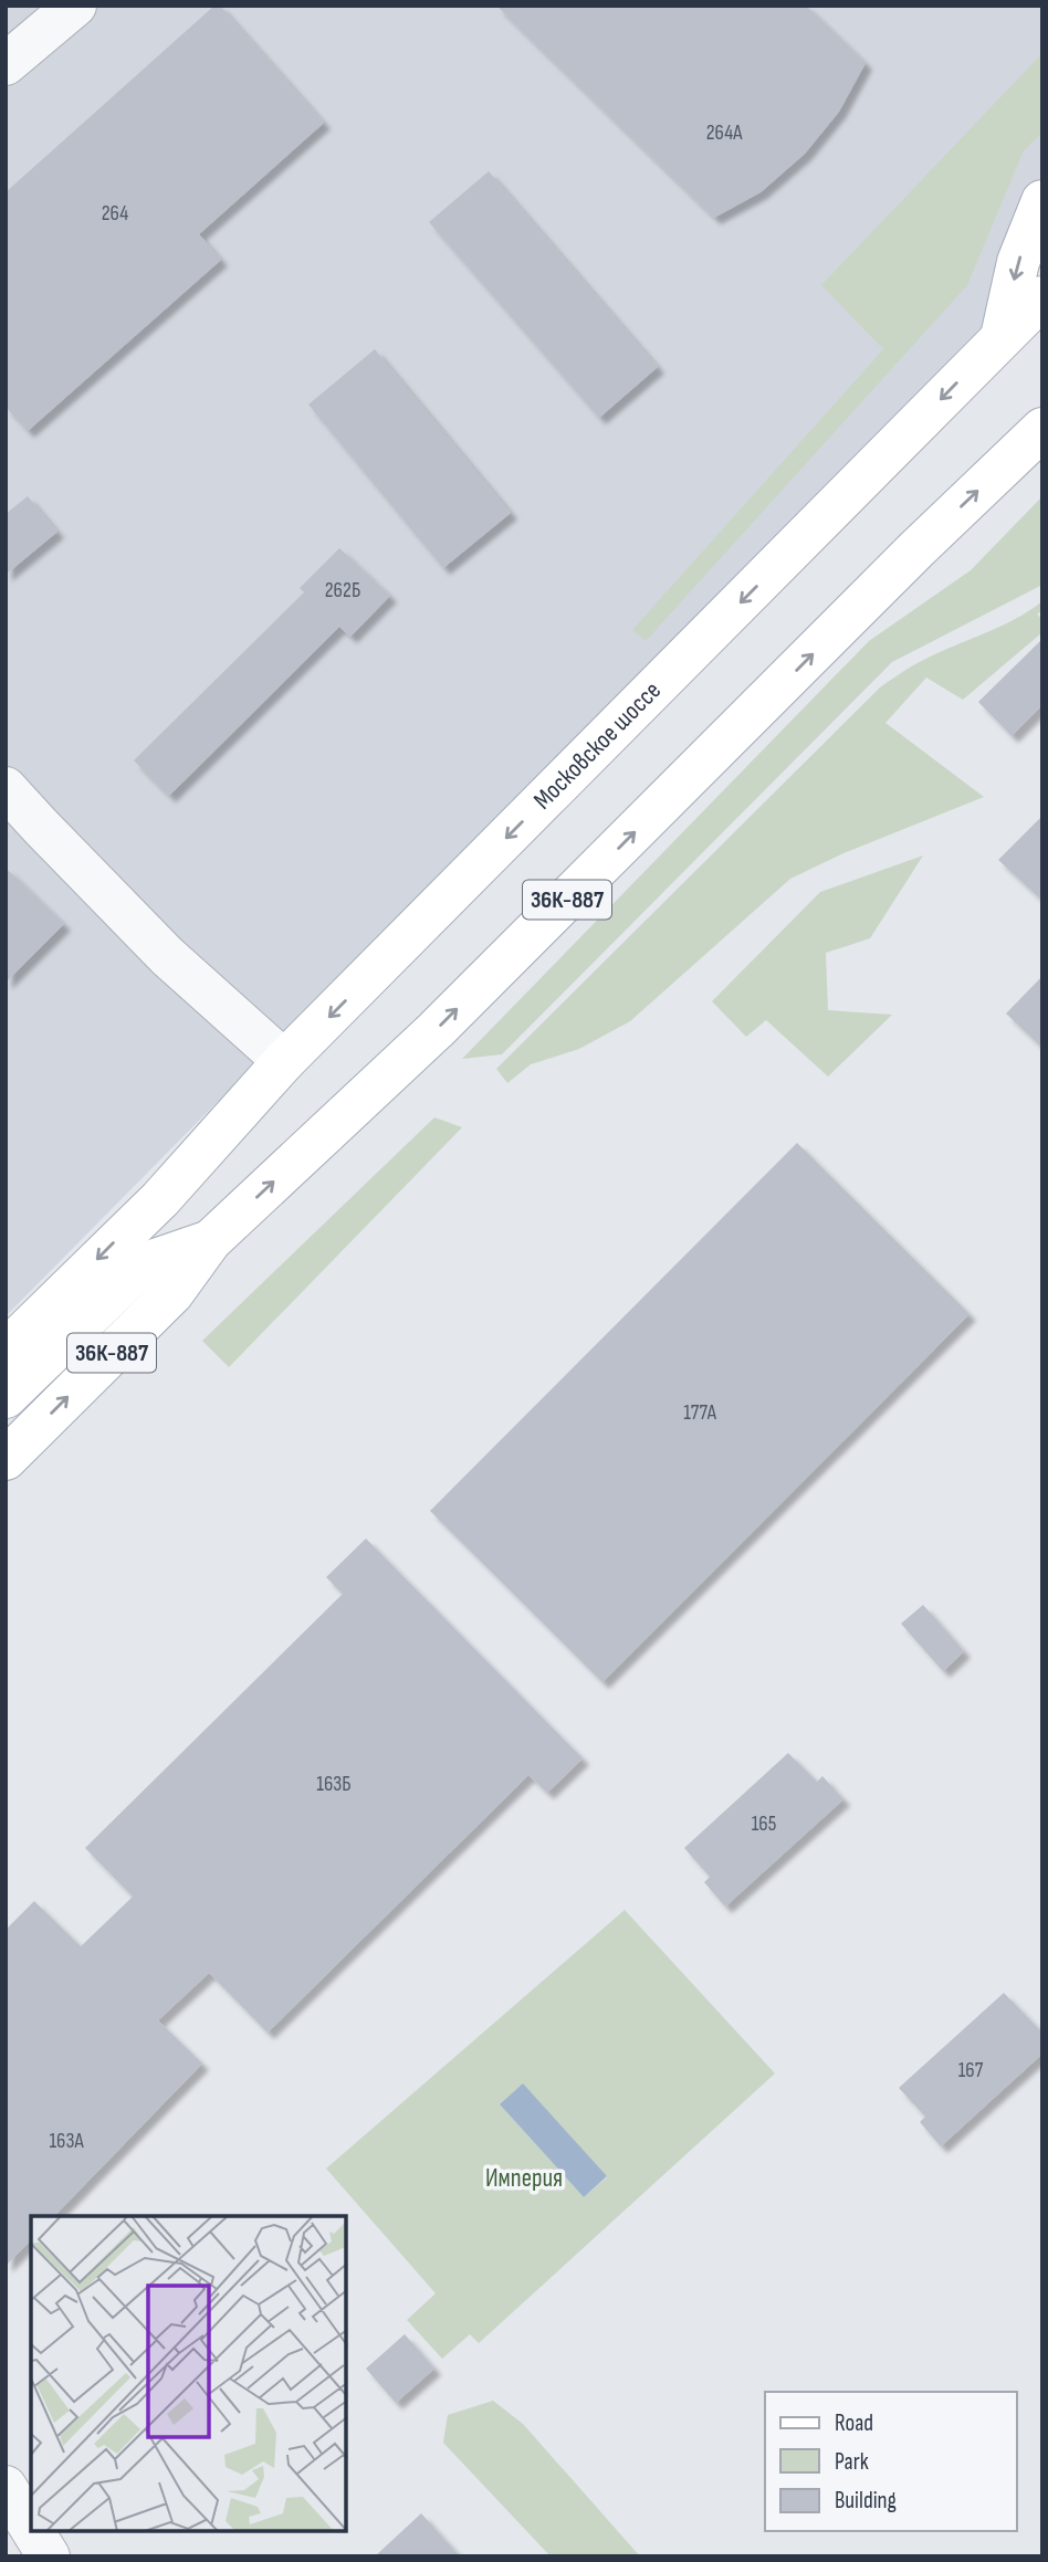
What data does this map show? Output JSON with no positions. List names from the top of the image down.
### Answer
{
  "streets": {
    "main road": ["Московское шоссе", "36К-887"]
  },
  "crossings": [
    ["Московское шоссе", "36К-887"]
  ],
  "parks": ["Империя"],
  "house_numbers": [
    "264А",
    "264",
    "262Б",
    "177А",
    "163Б",
    "165",
    "167",
    "163А"
  ],
  "legend": ["Road", "Park", "Building"]
}
